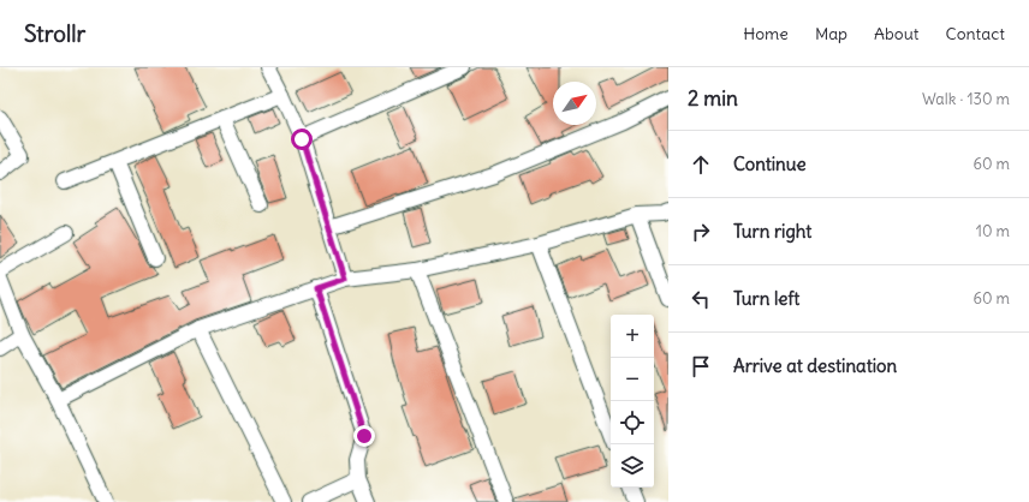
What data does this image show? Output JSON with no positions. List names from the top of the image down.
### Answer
{
  "north": "top right",
  "page": {
    "header": "Strollr",
    "nav": [
      "Home",
      "Map",
      "About",
      "Contact"
    ],
    "heading": ["2 min", "Walk · 130 m"],
    "list": [
      ["Continue", "60 m"],
      ["Turn right", "10 m"],
      ["Turn left", "60 m"],
      "Arrive at destination"
    ],
    "map_buttons": ["+", "−"]
  }
}
